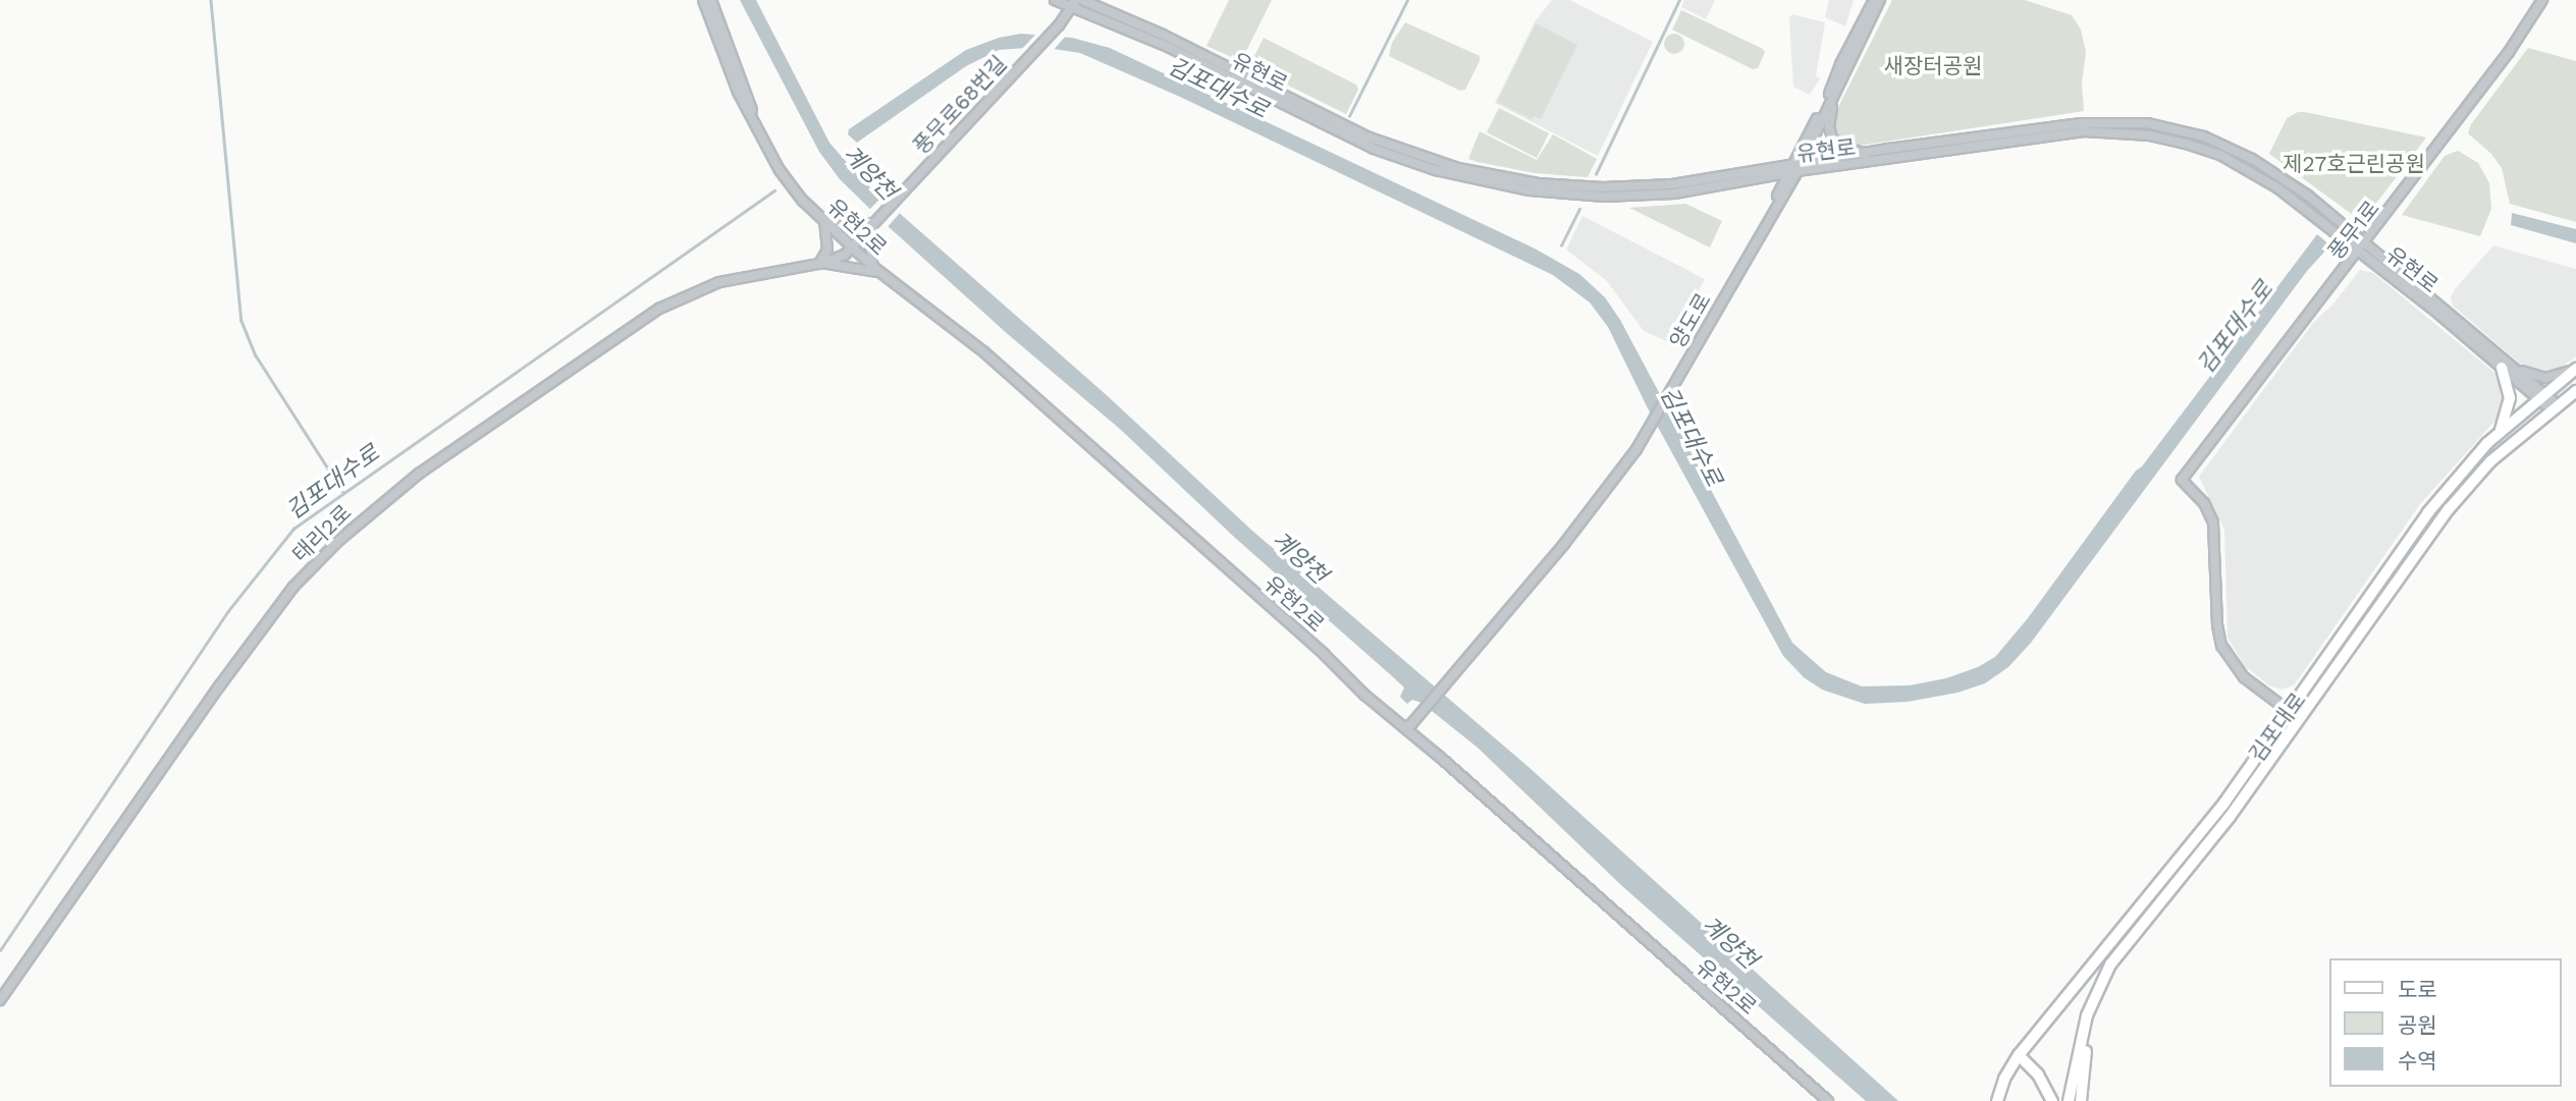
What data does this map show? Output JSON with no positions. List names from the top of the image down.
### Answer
{
  "streets": {
    "main road": ["김포대로"],
    "street": [
      "유현로",
      "풍무로68번길",
      "유현2로",
      "풍무1로",
      "양도로",
      "태리2로"
    ]
  },
  "crossings": [
    ["유현로", "풍무로68번길"],
    ["유현로", "풍무1로"],
    ["유현로", "양도로"],
    ["유현로", "김포대로"],
    ["풍무로68번길", "유현2로"],
    ["풍무로68번길", "태리2로"],
    ["유현2로", "양도로"],
    ["유현2로", "태리2로"],
    ["풍무1로", "김포대로"]
  ],
  "water": ["김포대수로", "계양천"],
  "parks": ["새장터공원", "제27호근린공원"],
  "legend": ["도로", "공원", "수역"]
}
